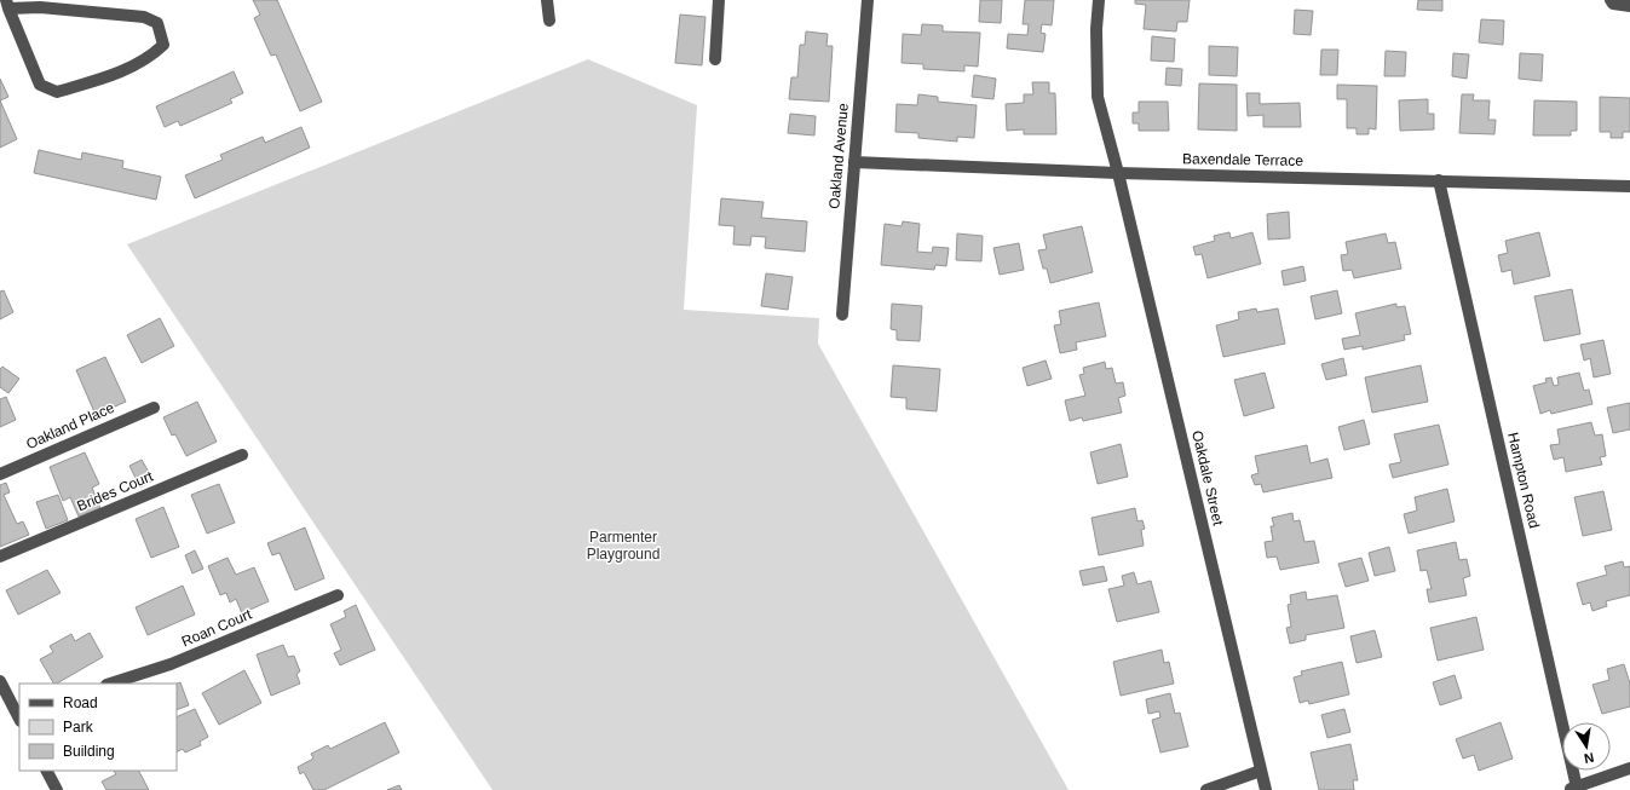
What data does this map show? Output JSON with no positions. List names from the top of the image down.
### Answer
{
  "streets": {
    "street": [
      "Oakland Avenue",
      "Baxendale Terrace",
      "Oakland Place",
      "Oakdale Street",
      "Hampton Road",
      "Brides Court",
      "Roan Court"
    ]
  },
  "crossings": [
    ["Oakland Avenue", "Baxendale Terrace"],
    ["Baxendale Terrace", "Oakdale Street"],
    ["Baxendale Terrace", "Hampton Road"]
  ],
  "parks": ["Parmenter Playground"],
  "legend": ["Road", "Park", "Building"],
  "north": "bottom"
}
